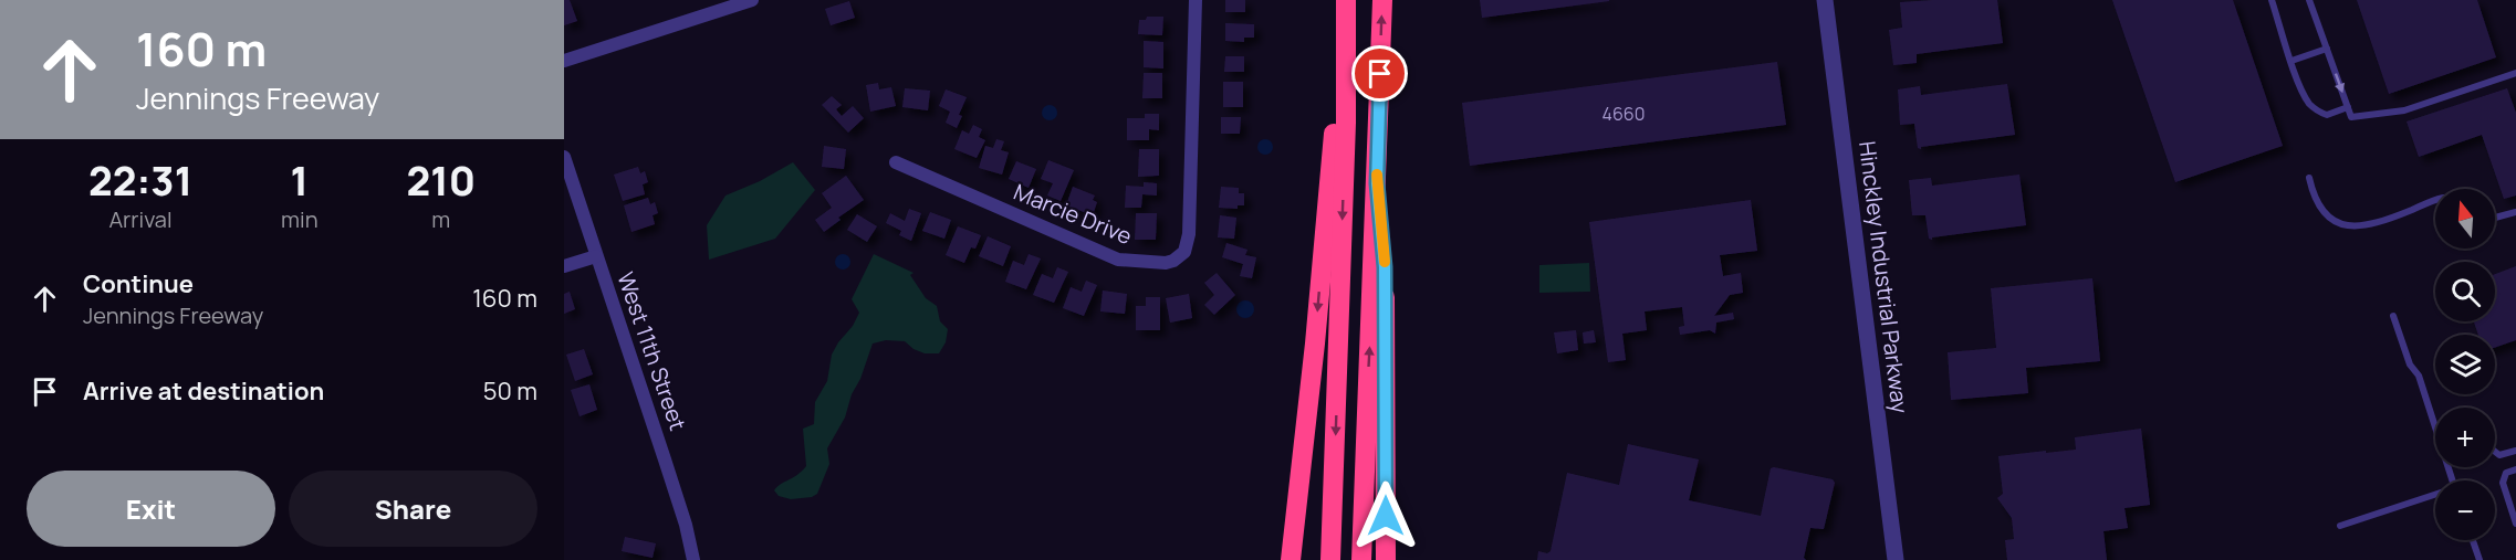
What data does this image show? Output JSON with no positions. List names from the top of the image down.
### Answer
{
  "streets": {
    "street": ["Marcie Drive", "Hinckley Industrial Parkway", "West 11th Street"]
  },
  "house_numbers": ["4660"],
  "north": "top",
  "page": {
    "turn": ["160 m", "Jennings Freeway"],
    "eta": [
      "22:31",
      "Arrival",
      "1",
      "min",
      "210",
      "m"
    ],
    "map_buttons": ["+", "−"],
    "list": [
      {
        "name": "Continue",
        "note": "Jennings Freeway",
        "value": "160 m"
      },
      {
        "name": "Arrive at destination",
        "value": "50 m"
      }
    ],
    "buttons": ["Exit", "Share"]
  }
}
